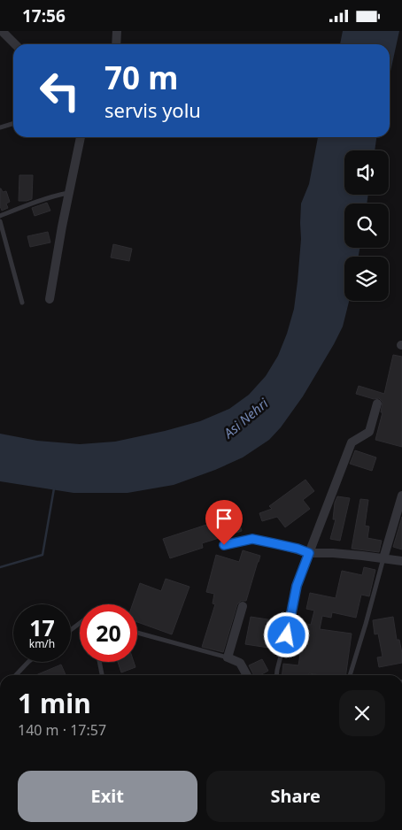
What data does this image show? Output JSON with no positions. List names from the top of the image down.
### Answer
{
  "water": ["Asi Nehri"],
  "page": {
    "status": "17:56",
    "turn": ["70 m", "servis yolu"],
    "speed": "17 km/h",
    "limit": "20",
    "heading": ["1 min", "140 m · 17:57"],
    "buttons": ["Exit", "Share"]
  }
}
